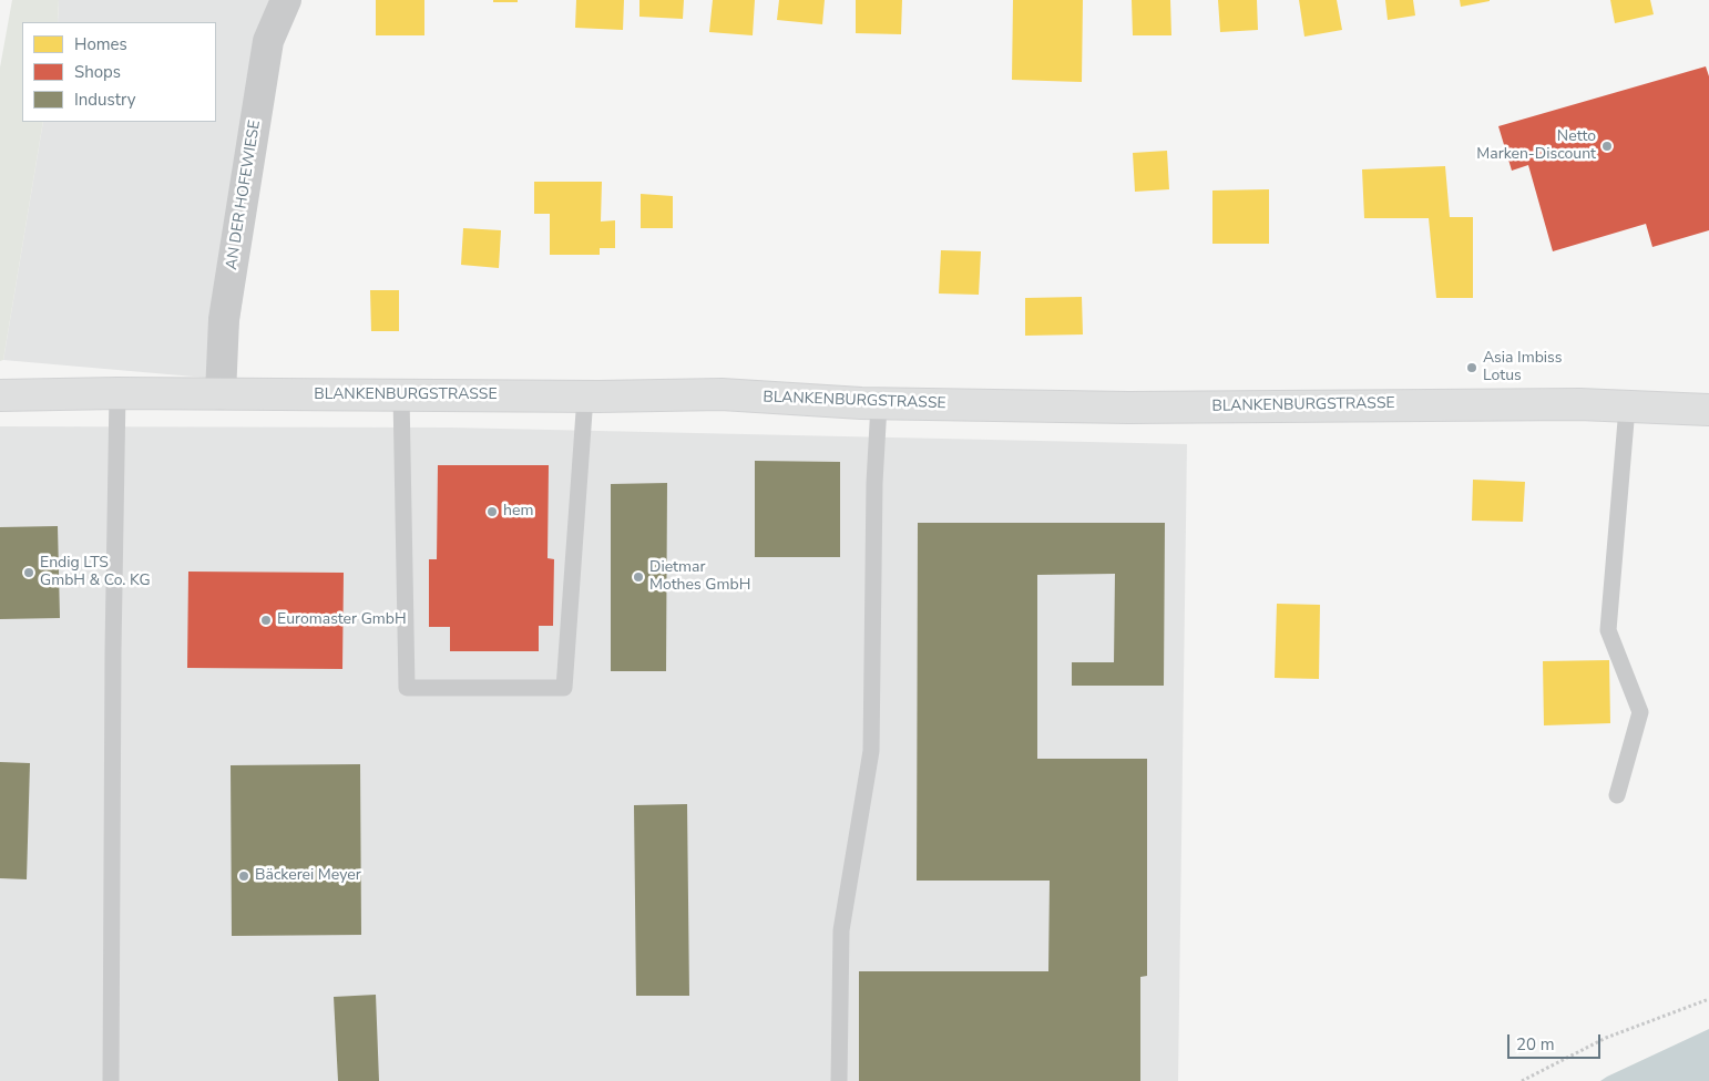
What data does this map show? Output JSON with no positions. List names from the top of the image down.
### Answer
{
  "streets": {
    "main road": ["BLANKENBURGSTRASSE"],
    "street": ["AN DER HOFEWIESE"]
  },
  "crossings": [
    ["AN DER HOFEWIESE", "BLANKENBURGSTRASSE"]
  ],
  "places": [
    "Netto Marken-Discount",
    "Asia Imbiss Lotus",
    "hem",
    "Endig LTS GmbH & Co. KG",
    "Dietmar Mothes GmbH",
    "Euromaster GmbH",
    "Bäckerei Meyer"
  ],
  "legend": ["Homes", "Shops", "Industry"],
  "scale_bar": "20 m"
}
